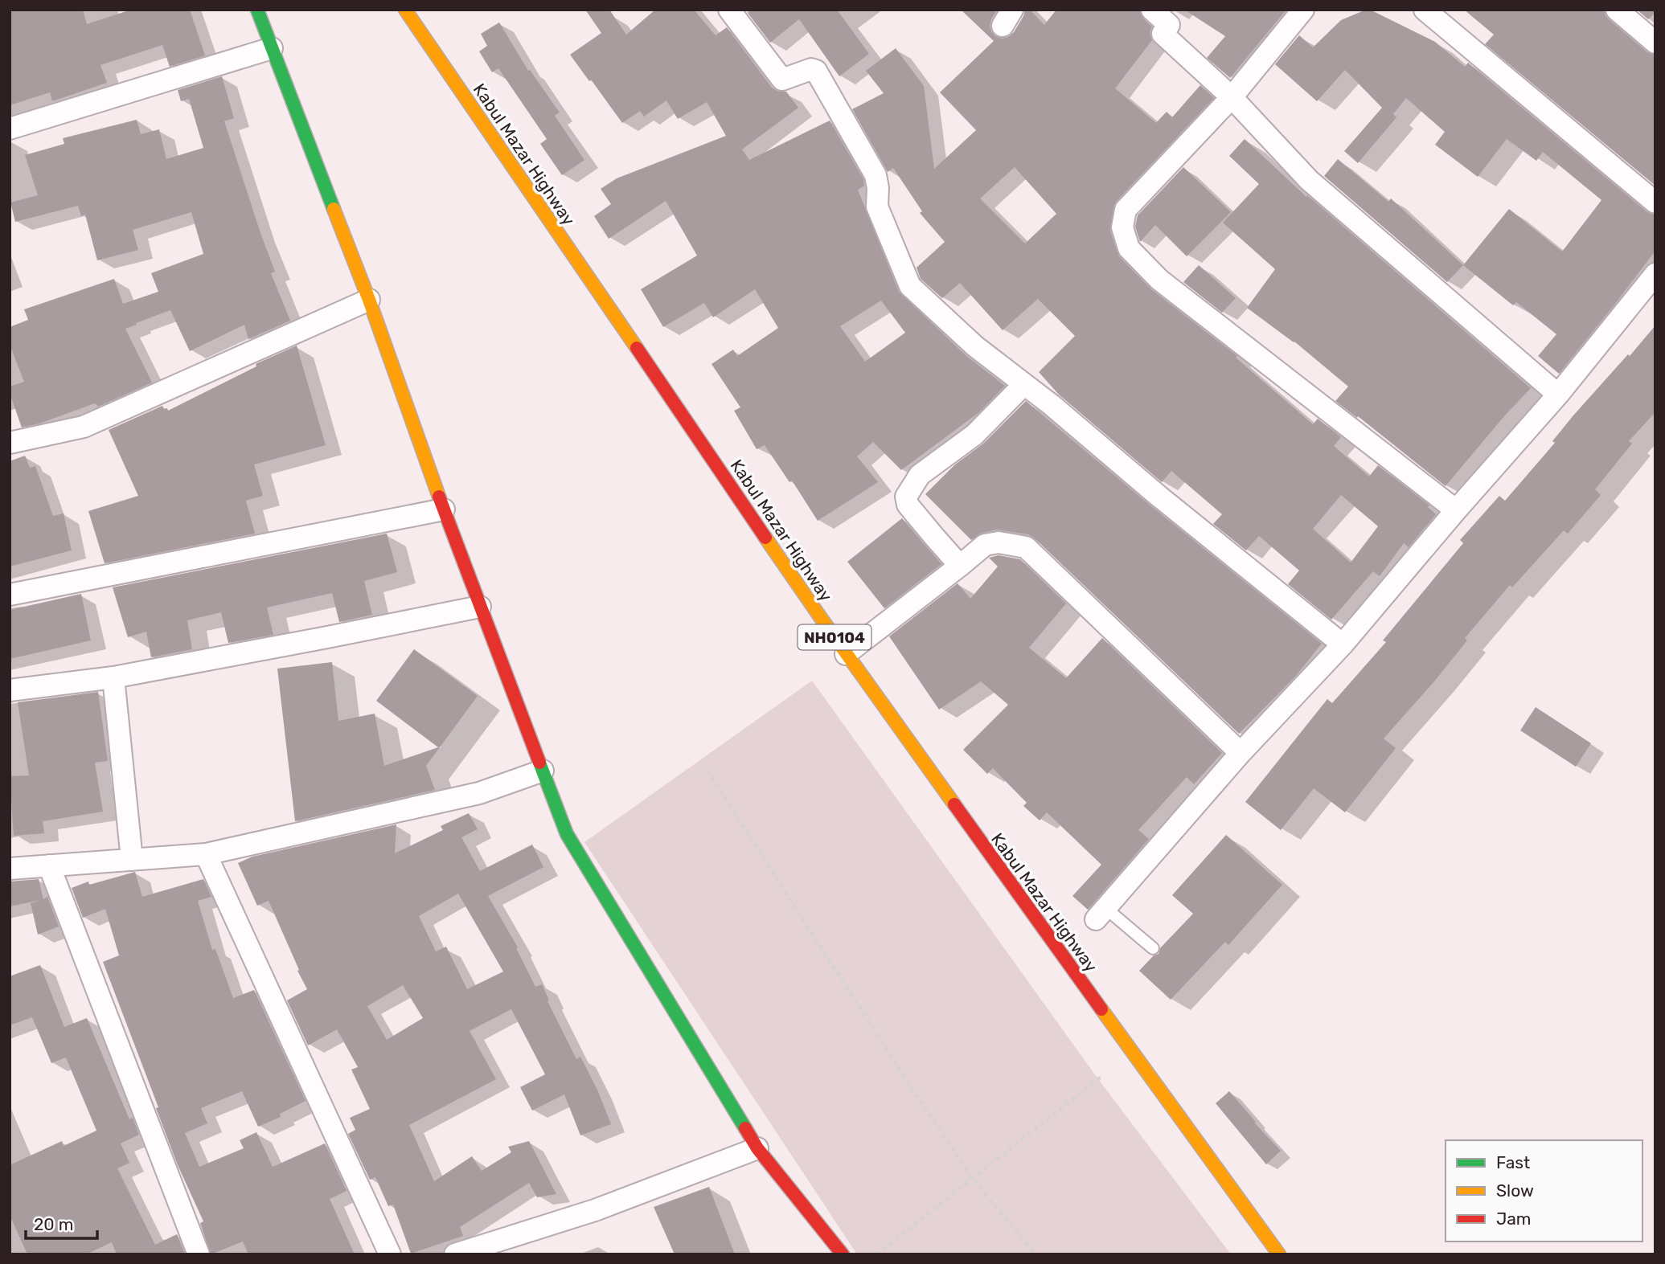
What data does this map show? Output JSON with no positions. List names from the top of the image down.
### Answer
{
  "streets": {
    "highway": ["Kabul Mazar Highway", "NH0104"]
  },
  "legend": ["Fast", "Slow", "Jam"],
  "scale_bar": "20 m"
}
